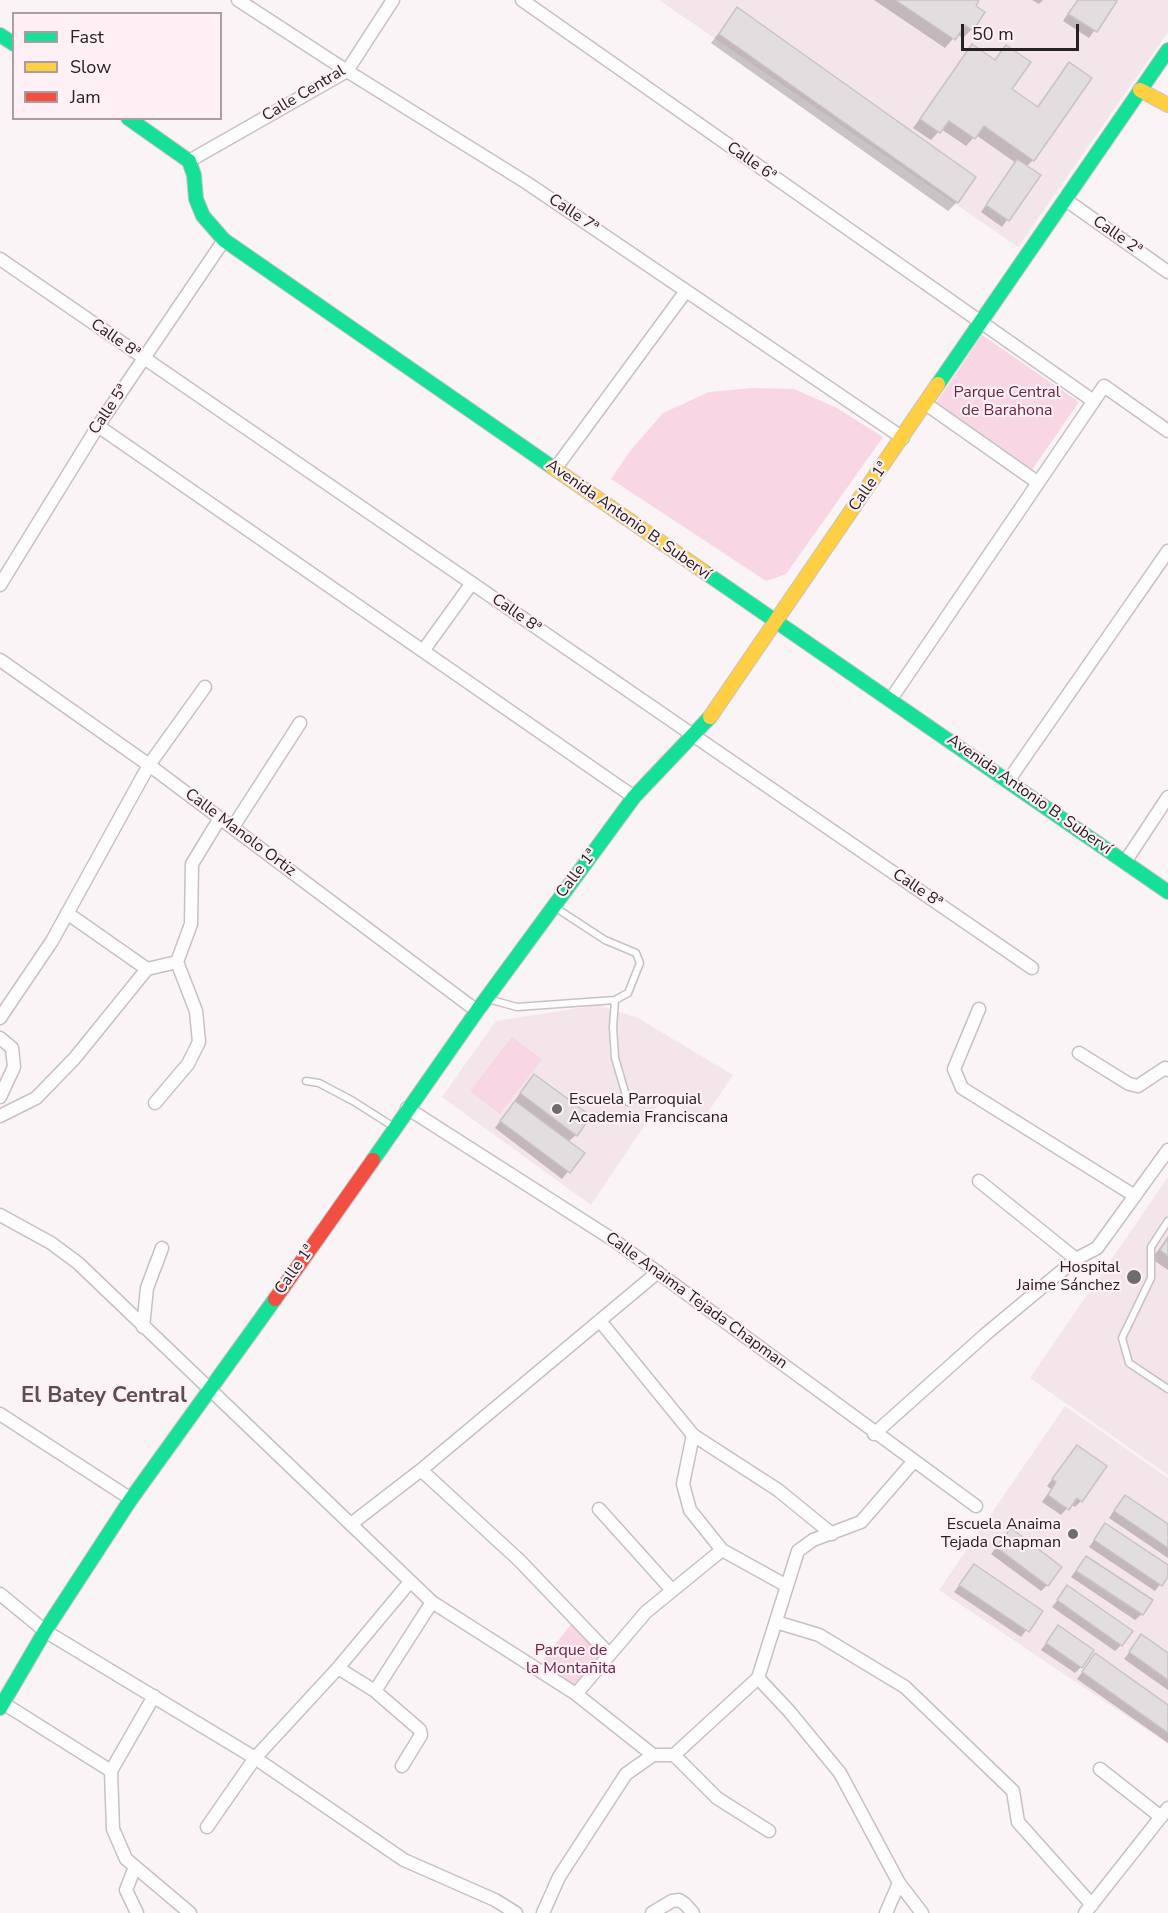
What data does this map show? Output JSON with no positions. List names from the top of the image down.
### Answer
{
  "streets": {
    "street": [
      "Calle Central",
      "Calle 6ª",
      "Calle 7ª",
      "Calle 2ª",
      "Calle 8ª",
      "Calle 5ª",
      "Calle 1ª",
      "Avenida Antonio B. Suberví",
      "Calle Manolo Ortiz",
      "Calle Anaima Tejada Chapman"
    ]
  },
  "crossings": [
    ["Calle Central", "Calle 7ª"],
    ["Calle Central", "Avenida Antonio B. Suberví"],
    ["Calle 6ª", "Calle 1ª"],
    ["Calle 7ª", "Calle 1ª"],
    ["Calle 2ª", "Calle 1ª"],
    ["Calle 8ª", "Calle 5ª"],
    ["Calle 8ª", "Calle 1ª"],
    ["Calle 5ª", "Avenida Antonio B. Suberví"],
    ["Calle 1ª", "Avenida Antonio B. Suberví"],
    ["Calle 1ª", "Calle Manolo Ortiz"],
    ["Calle 1ª", "Calle Anaima Tejada Chapman"]
  ],
  "districts": ["El Batey Central"],
  "parks": ["Parque Central de Barahona", "Parque de la Montañita"],
  "places": ["Escuela Parroquial Academia Franciscana", "Hospital Jaime Sánchez", "Escuela Anaima Tejada Chapman"],
  "legend": ["Fast", "Slow", "Jam"],
  "scale_bar": "50 m"
}
